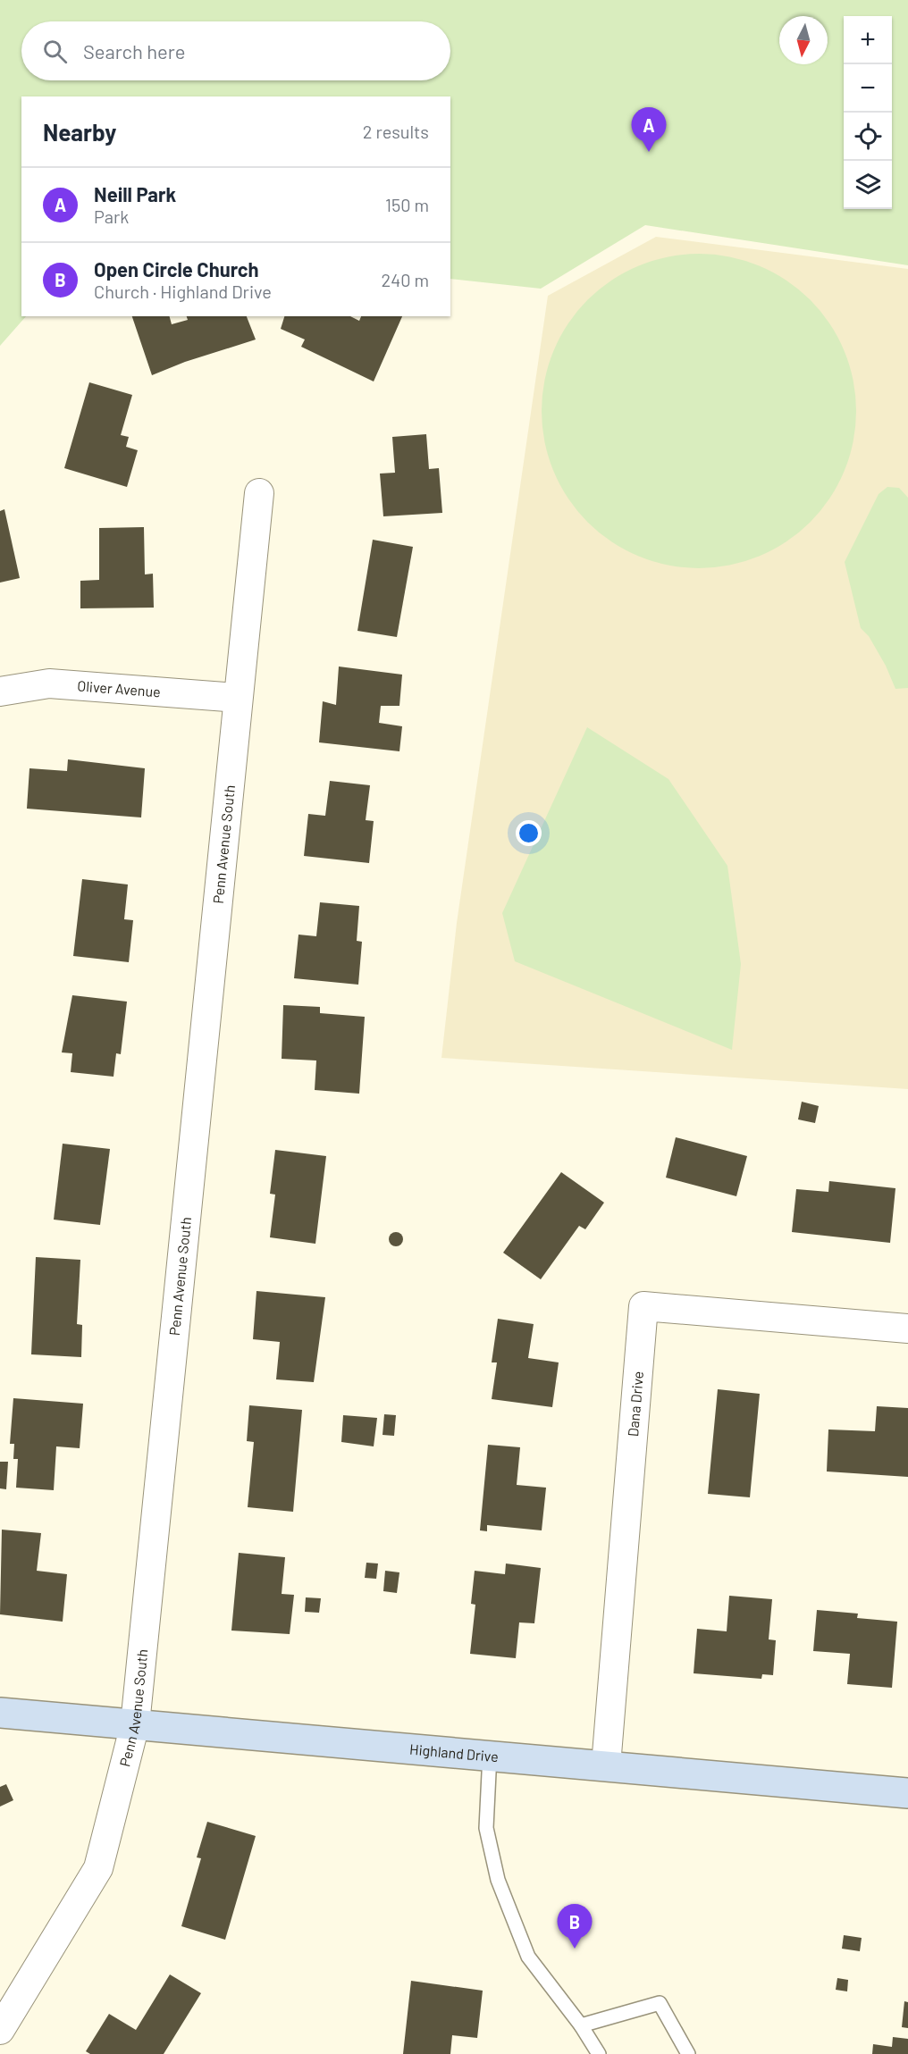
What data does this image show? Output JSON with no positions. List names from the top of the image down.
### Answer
{
  "streets": {
    "street": [
      "Oliver Avenue",
      "Penn Avenue South",
      "Dana Drive",
      "Highland Drive"
    ]
  },
  "crossings": [
    ["Oliver Avenue", "Penn Avenue South"],
    ["Penn Avenue South", "Highland Drive"],
    ["Dana Drive", "Highland Drive"]
  ],
  "north": "bottom",
  "page": {
    "map_buttons": ["+", "−"],
    "search": "Search here",
    "heading": ["Nearby", "2 results"],
    "pins": ["A", "B"],
    "list": [
      {
        "mark": "A",
        "name": "Neill Park",
        "note": "Park",
        "value": "150 m"
      },
      {
        "mark": "B",
        "name": "Open Circle Church",
        "note": "Church · Highland Drive",
        "value": "240 m"
      }
    ]
  }
}
